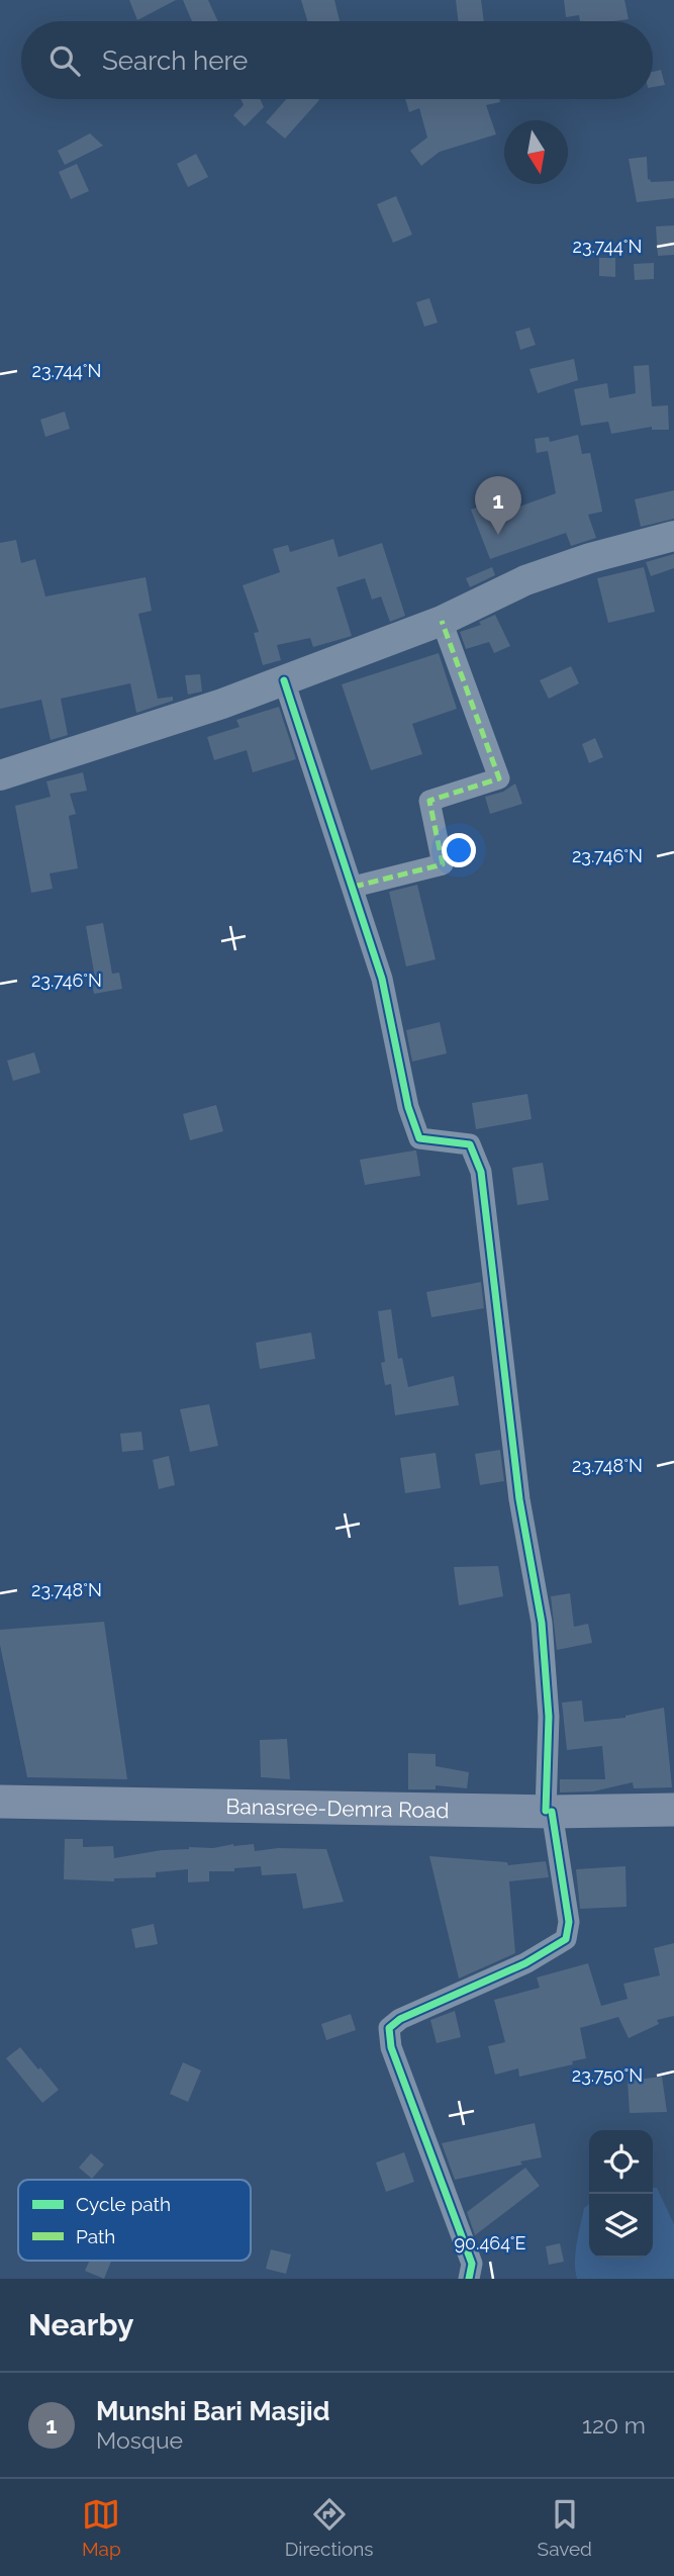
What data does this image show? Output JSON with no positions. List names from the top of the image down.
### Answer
{
  "streets": {
    "main road": ["Banasree-Demra Road"]
  },
  "legend": ["Cycle path", "Path"],
  "north": "bottom",
  "page": {
    "search": "Search here",
    "pins": "1",
    "heading": "Nearby",
    "list": [
      {
        "mark": "1",
        "name": "Munshi Bari Masjid",
        "note": "Mosque",
        "value": "120 m"
      }
    ],
    "nav": ["Map", "Directions", "Saved"]
  },
  "coordinates": [
    "23.744°N",
    "23.746°N",
    "23.748°N",
    "23.750°N",
    "90.464°E"
  ]
}
